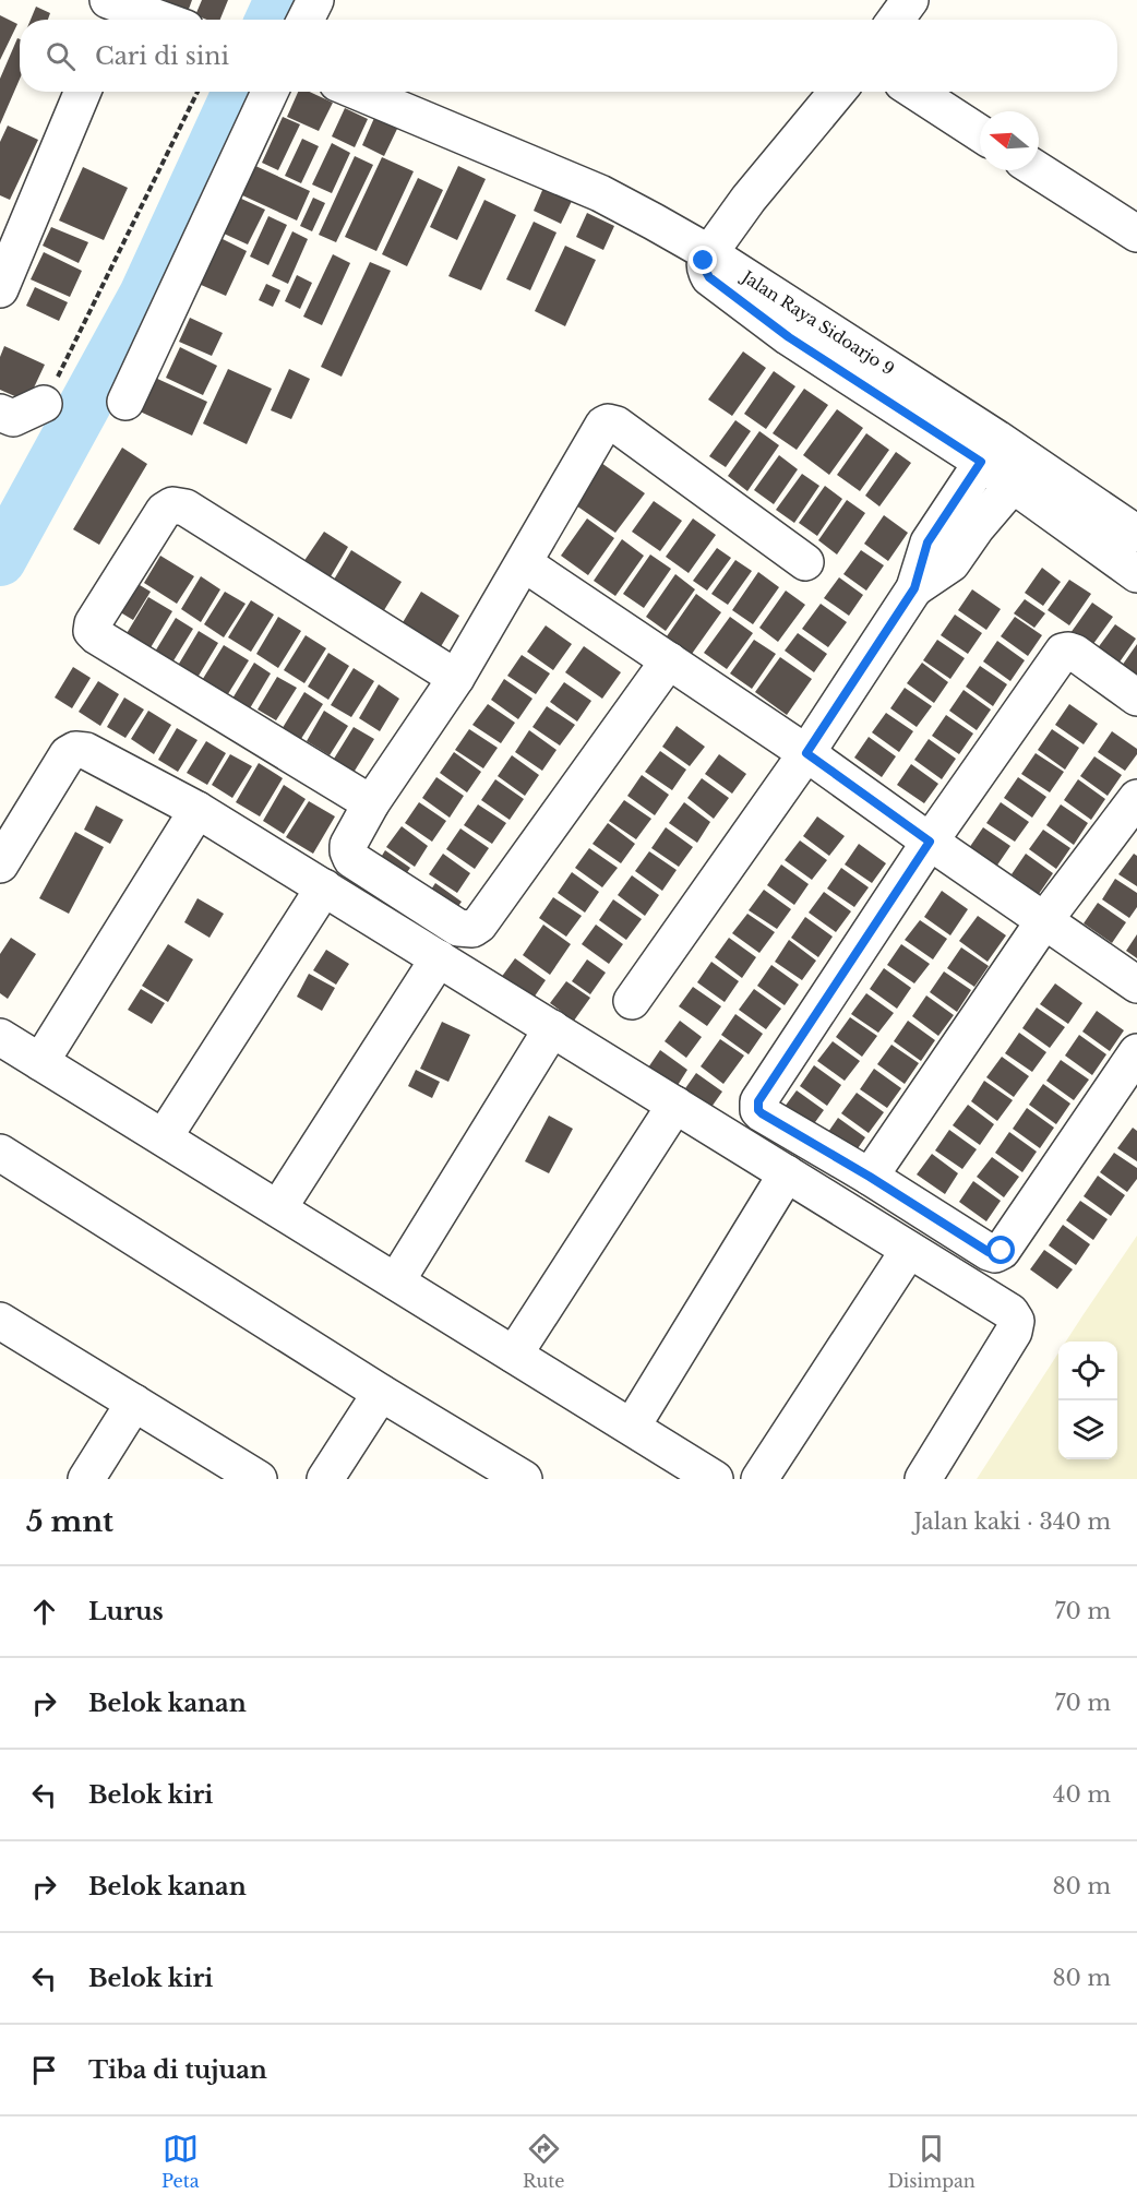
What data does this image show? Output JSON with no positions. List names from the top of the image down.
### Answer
{
  "streets": {
    "street": ["Jalan Raya Sidoarjo 9"]
  },
  "north": "left",
  "page": {
    "search": "Cari di sini",
    "heading": ["5 mnt", "Jalan kaki · 340 m"],
    "list": [
      ["Lurus", "70 m"],
      ["Belok kanan", "70 m"],
      ["Belok kiri", "40 m"],
      ["Belok kanan", "80 m"],
      ["Belok kiri", "80 m"],
      "Tiba di tujuan"
    ],
    "nav": ["Peta", "Rute", "Disimpan"]
  }
}
